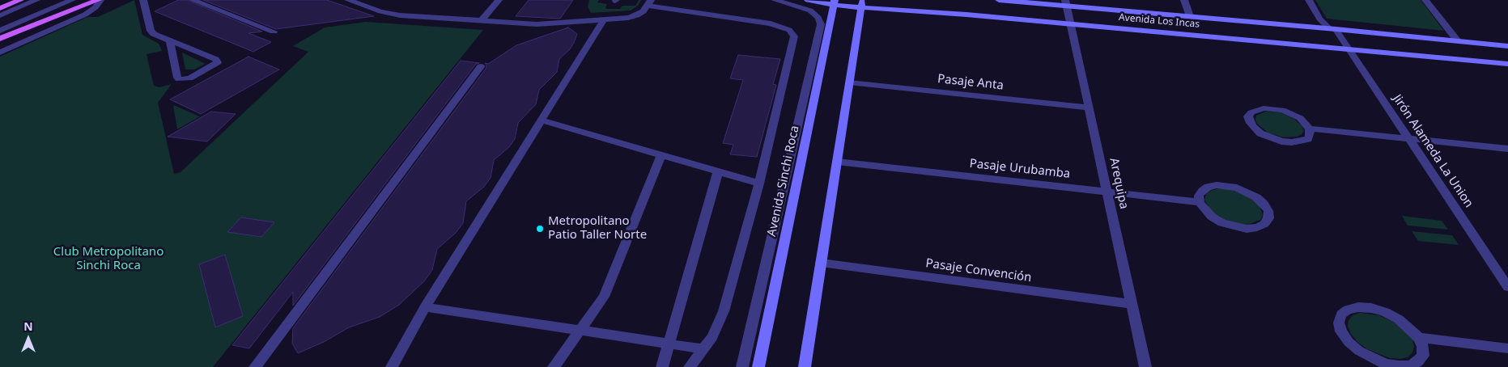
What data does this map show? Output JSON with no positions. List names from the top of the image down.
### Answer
{
  "streets": {
    "main road": ["Avenida Los Incas", "Avenida Sinchi Roca"],
    "street": [
      "Pasaje Anta",
      "Jirón Alameda La Union",
      "Pasaje Urubamba",
      "Arequipa",
      "Pasaje Convención"
    ]
  },
  "crossings": [
    ["Avenida Los Incas", "Jirón Alameda La Union"],
    ["Avenida Los Incas", "Avenida Sinchi Roca"],
    ["Avenida Los Incas", "Arequipa"],
    ["Pasaje Anta", "Arequipa"],
    ["Pasaje Urubamba", "Arequipa"],
    ["Arequipa", "Pasaje Convención"]
  ],
  "parks": ["Club Metropolitano Sinchi Roca"],
  "places": ["Metropolitano Patio Taller Norte"],
  "north": "top"
}
